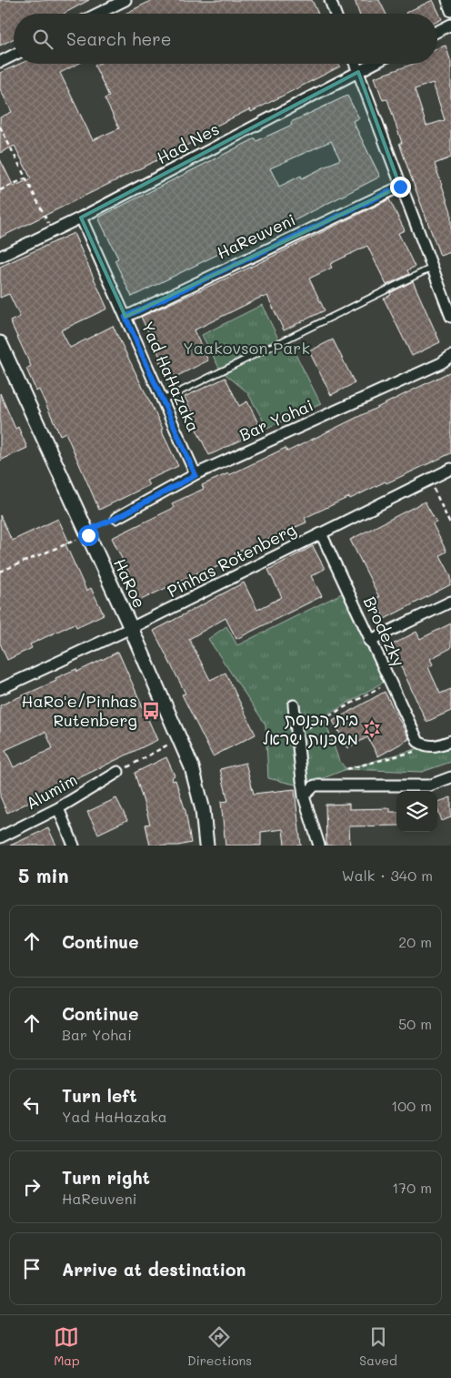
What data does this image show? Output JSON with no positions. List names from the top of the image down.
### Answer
{
  "streets": {
    "street": [
      "Had Nes",
      "HaReuveni",
      "Yad HaHazaka",
      "Bar Yohai",
      "Pinhas Rotenberg",
      "HaRoe",
      "Brodezky",
      "Alumim"
    ]
  },
  "crossings": [
    ["Had Nes", "Yad HaHazaka"],
    ["HaReuveni", "Yad HaHazaka"],
    ["Yad HaHazaka", "Bar Yohai"],
    ["Pinhas Rotenberg", "HaRoe"],
    ["Pinhas Rotenberg", "Brodezky"]
  ],
  "parks": ["Yaakovson Park"],
  "places": {
    "bus stop": ["HaRo'e/Pinhas Rutenberg"],
    "synagogue": ["בית הכנסת משכנות ישראל"]
  },
  "page": {
    "search": "Search here",
    "heading": ["5 min", "Walk · 340 m"],
    "list": [
      ["Continue", "20 m"],
      ["Continue", "Bar Yohai", "50 m"],
      ["Turn left", "Yad HaHazaka", "100 m"],
      ["Turn right", "HaReuveni", "170 m"],
      "Arrive at destination"
    ],
    "nav": ["Map", "Directions", "Saved"]
  }
}
